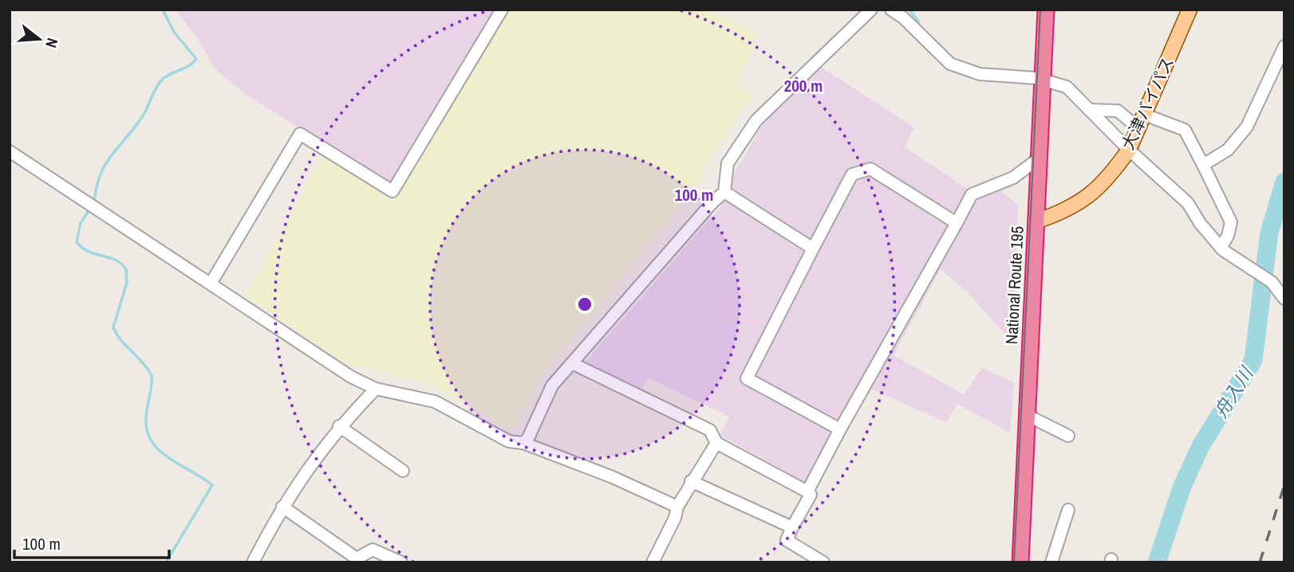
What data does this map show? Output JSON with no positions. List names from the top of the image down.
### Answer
{
  "streets": {
    "highway": ["National Route 195"],
    "main road": ["大津バイパス"]
  },
  "crossings": [
    ["大津バイパス", "National Route 195"]
  ],
  "water": ["舟入川"],
  "scale_bar": "100 m",
  "north": "right",
  "rings": ["200 m", "100 m"]
}
